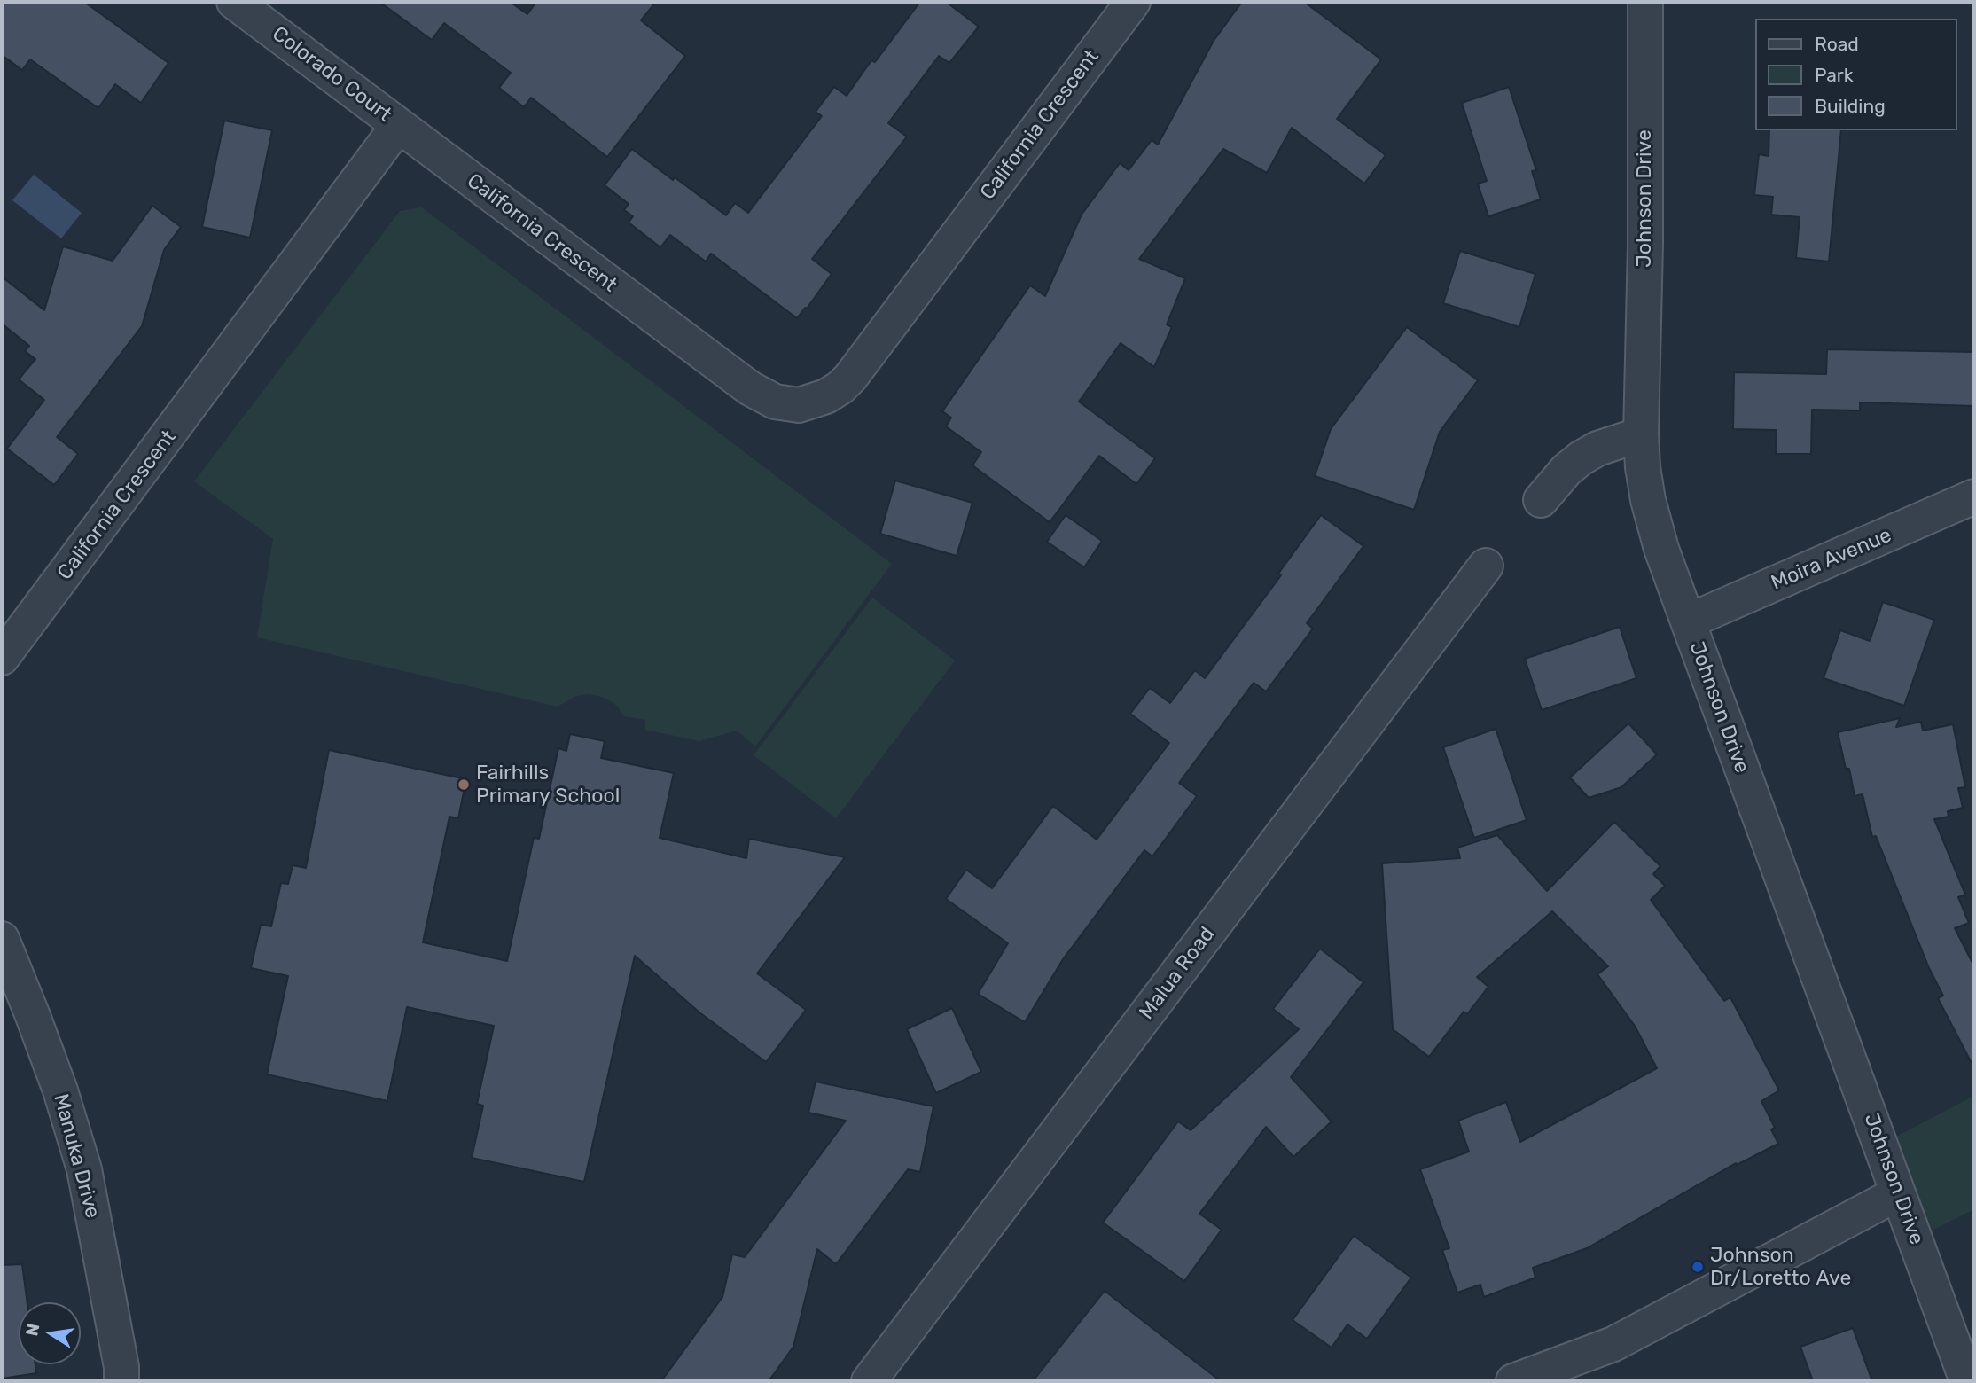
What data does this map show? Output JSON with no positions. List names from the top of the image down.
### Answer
{
  "streets": {
    "street": [
      "Colorado Court",
      "California Crescent",
      "Johnson Drive",
      "Moira Avenue",
      "Malua Road",
      "Manuka Drive"
    ]
  },
  "crossings": [
    ["Colorado Court", "California Crescent"],
    ["Johnson Drive", "Moira Avenue"]
  ],
  "places": ["Fairhills Primary School", "Johnson Dr/Loretto Ave"],
  "legend": ["Road", "Park", "Building"],
  "north": "left"
}
